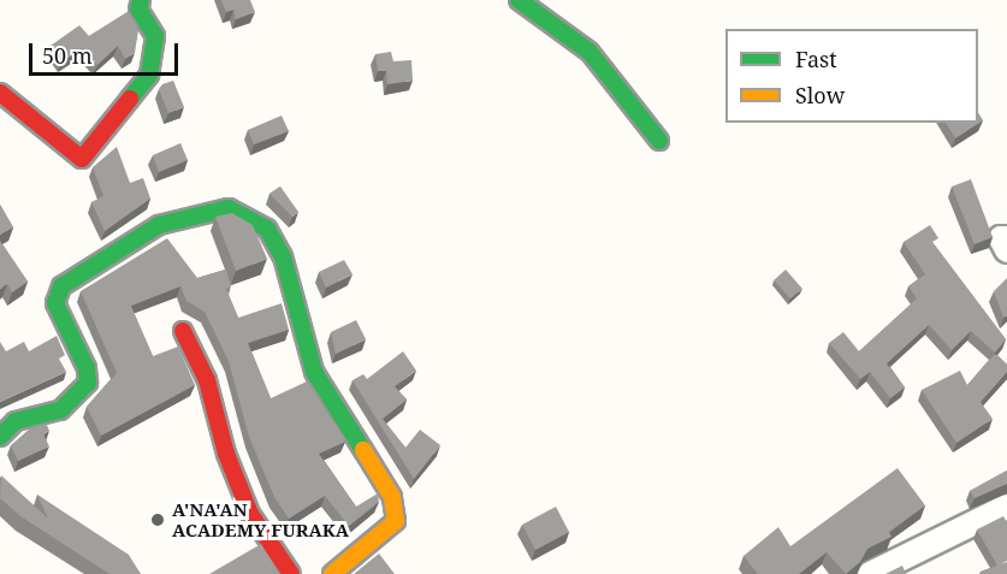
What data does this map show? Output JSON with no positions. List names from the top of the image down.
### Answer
{
  "places": ["A'NA'AN ACADEMY FURAKA"],
  "legend": ["Fast", "Slow"],
  "scale_bar": "50 m"
}
